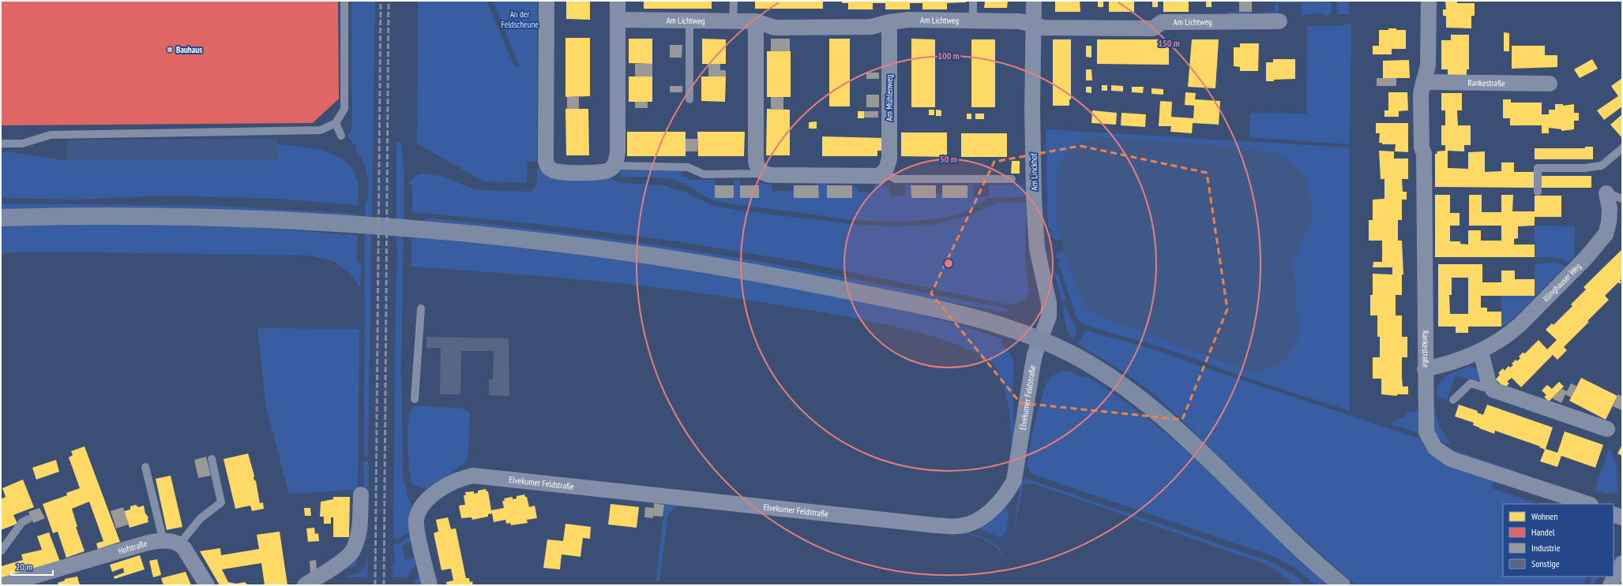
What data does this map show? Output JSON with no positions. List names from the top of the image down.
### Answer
{
  "streets": {
    "street": [
      "Am Lichtweg",
      "Rankestraße",
      "Am Mühlenweg",
      "Am Linckhof",
      "Illinghauser Weg",
      "Elvekumer Feldstraße",
      "Hofstraße"
    ]
  },
  "crossings": [
    ["Am Lichtweg", "Am Mühlenweg"],
    ["Am Lichtweg", "Am Linckhof"],
    ["Rankestraße", "Illinghauser Weg"],
    ["Am Linckhof", "Elvekumer Feldstraße"]
  ],
  "parks": ["An der Feldscheune"],
  "places": ["Bauhaus"],
  "legend": [
    "Wohnen",
    "Handel",
    "Industrie",
    "Sonstige"
  ],
  "scale_bar": "20 m",
  "rings": ["150 m", "100 m", "50 m"]
}
